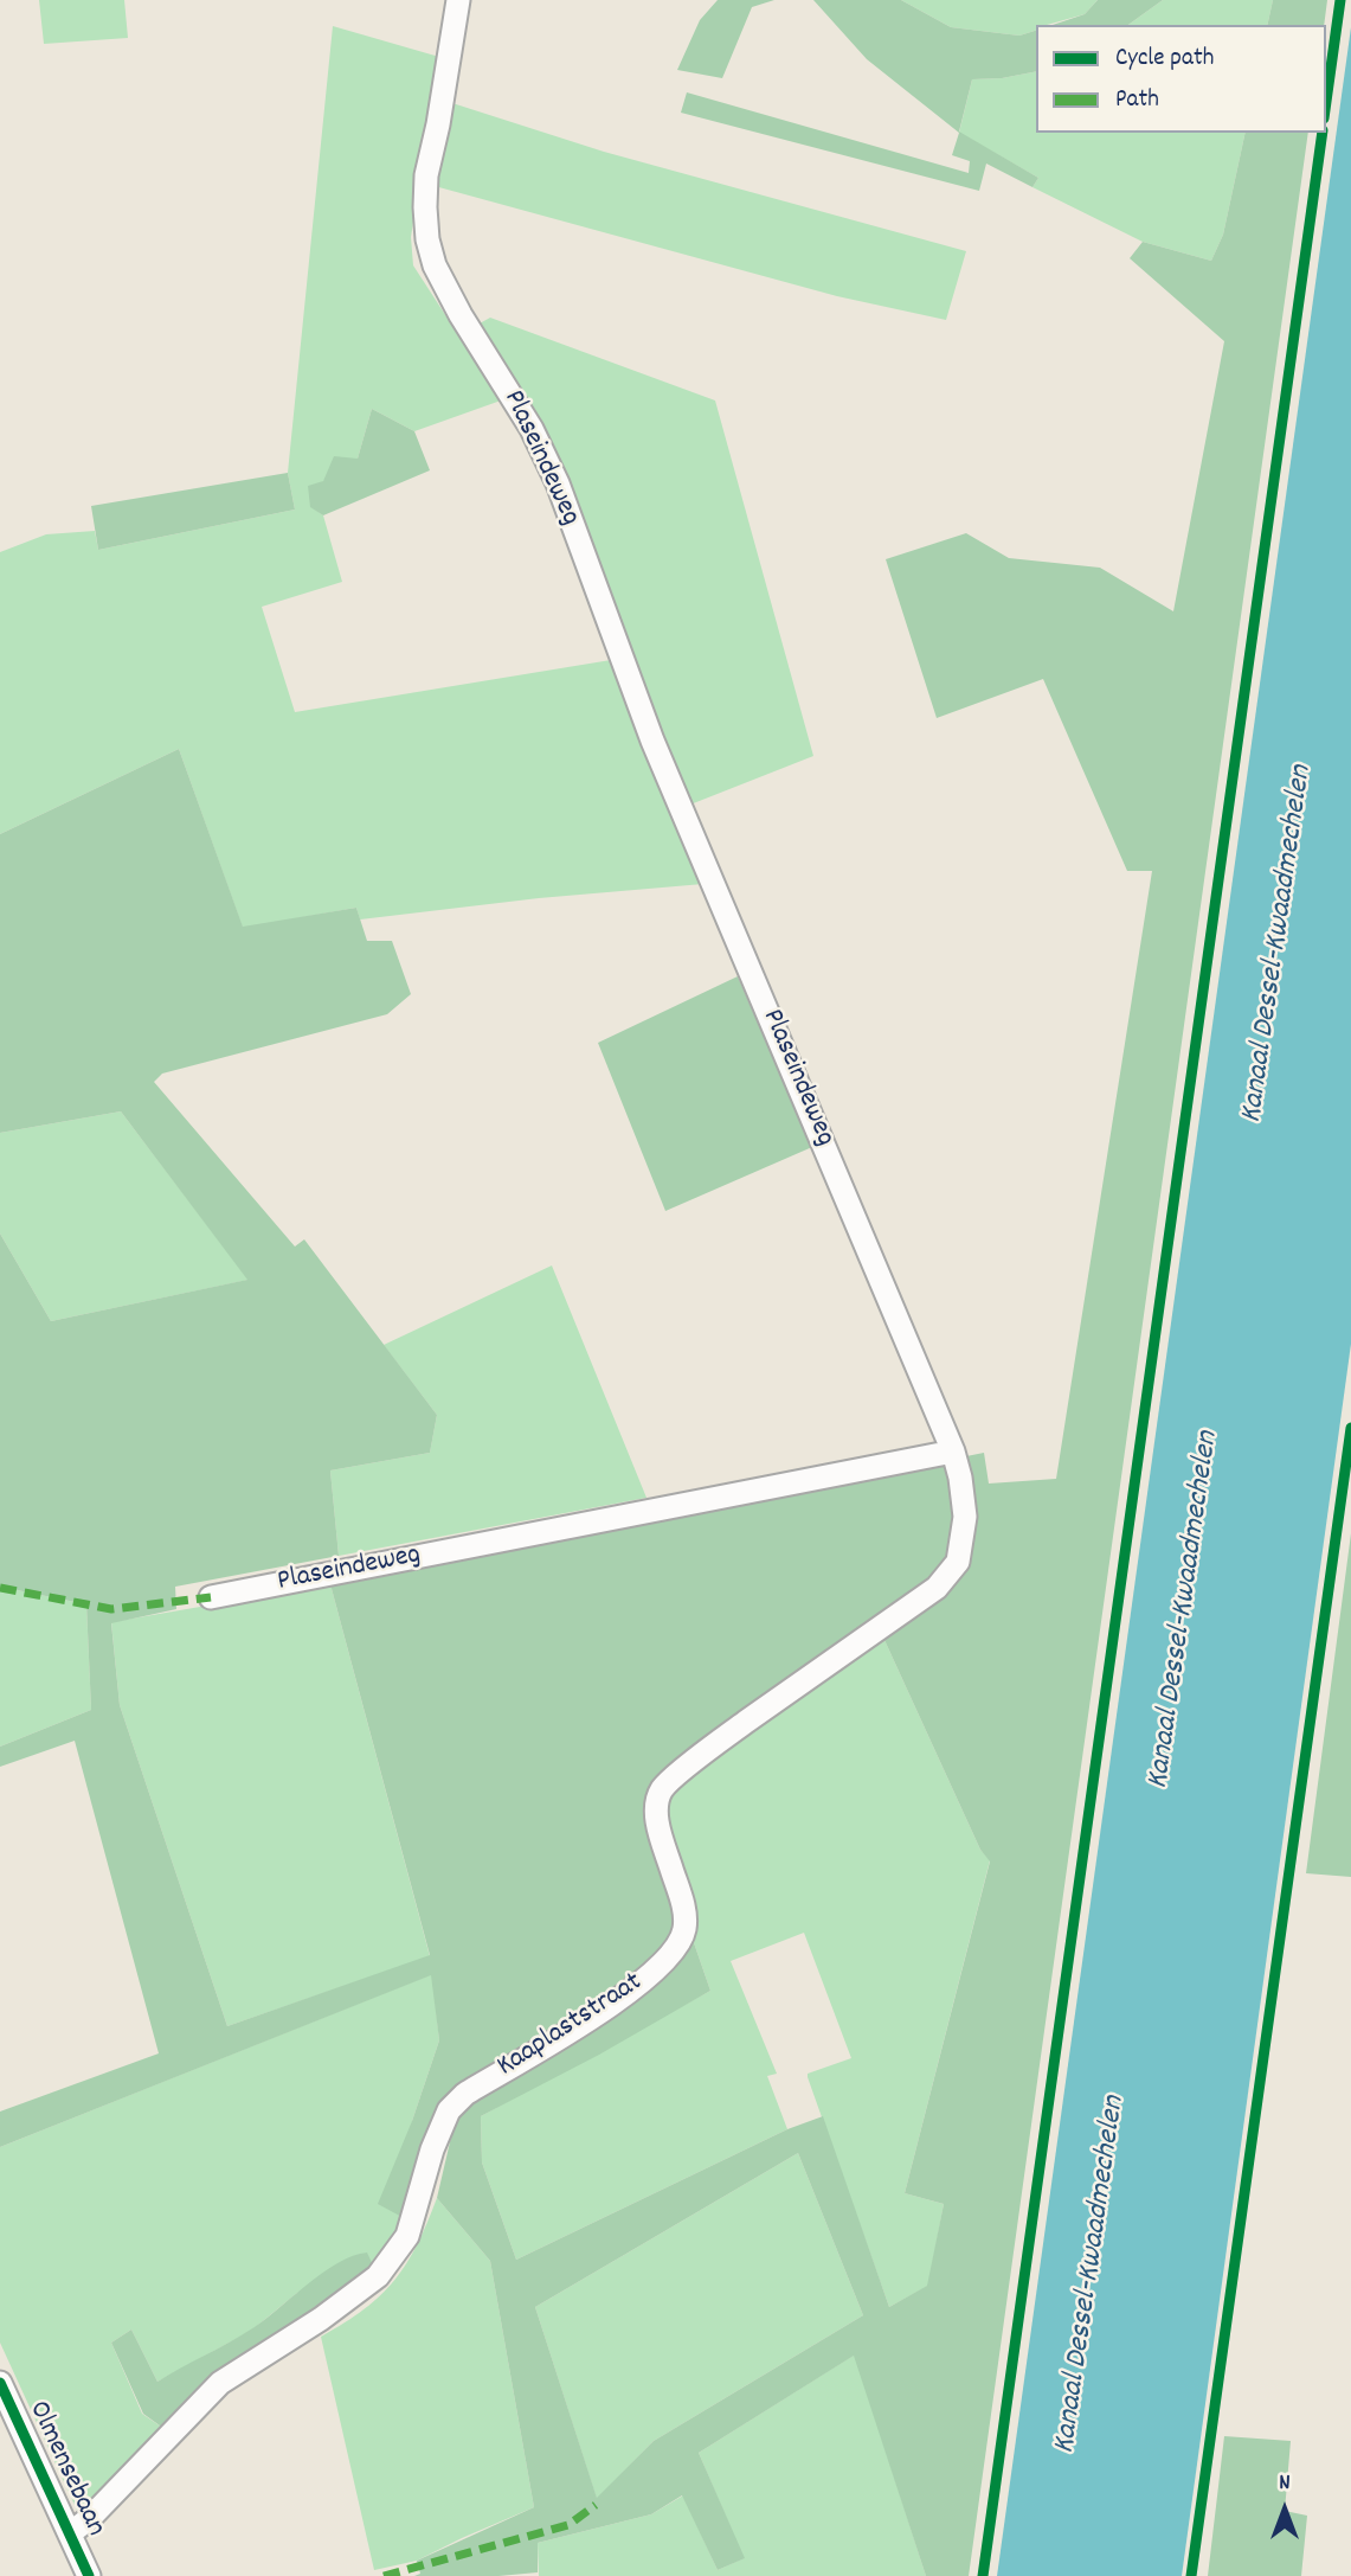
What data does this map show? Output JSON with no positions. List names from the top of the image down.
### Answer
{
  "streets": {
    "street": ["Plaseindeweg", "Kaaplaststraat", "Olmensebaan"]
  },
  "crossings": [
    ["Plaseindeweg", "Kaaplaststraat"],
    ["Kaaplaststraat", "Olmensebaan"]
  ],
  "water": ["Kanaal Dessel-Kwaadmechelen"],
  "legend": ["Cycle path", "Path"],
  "north": "top"
}
